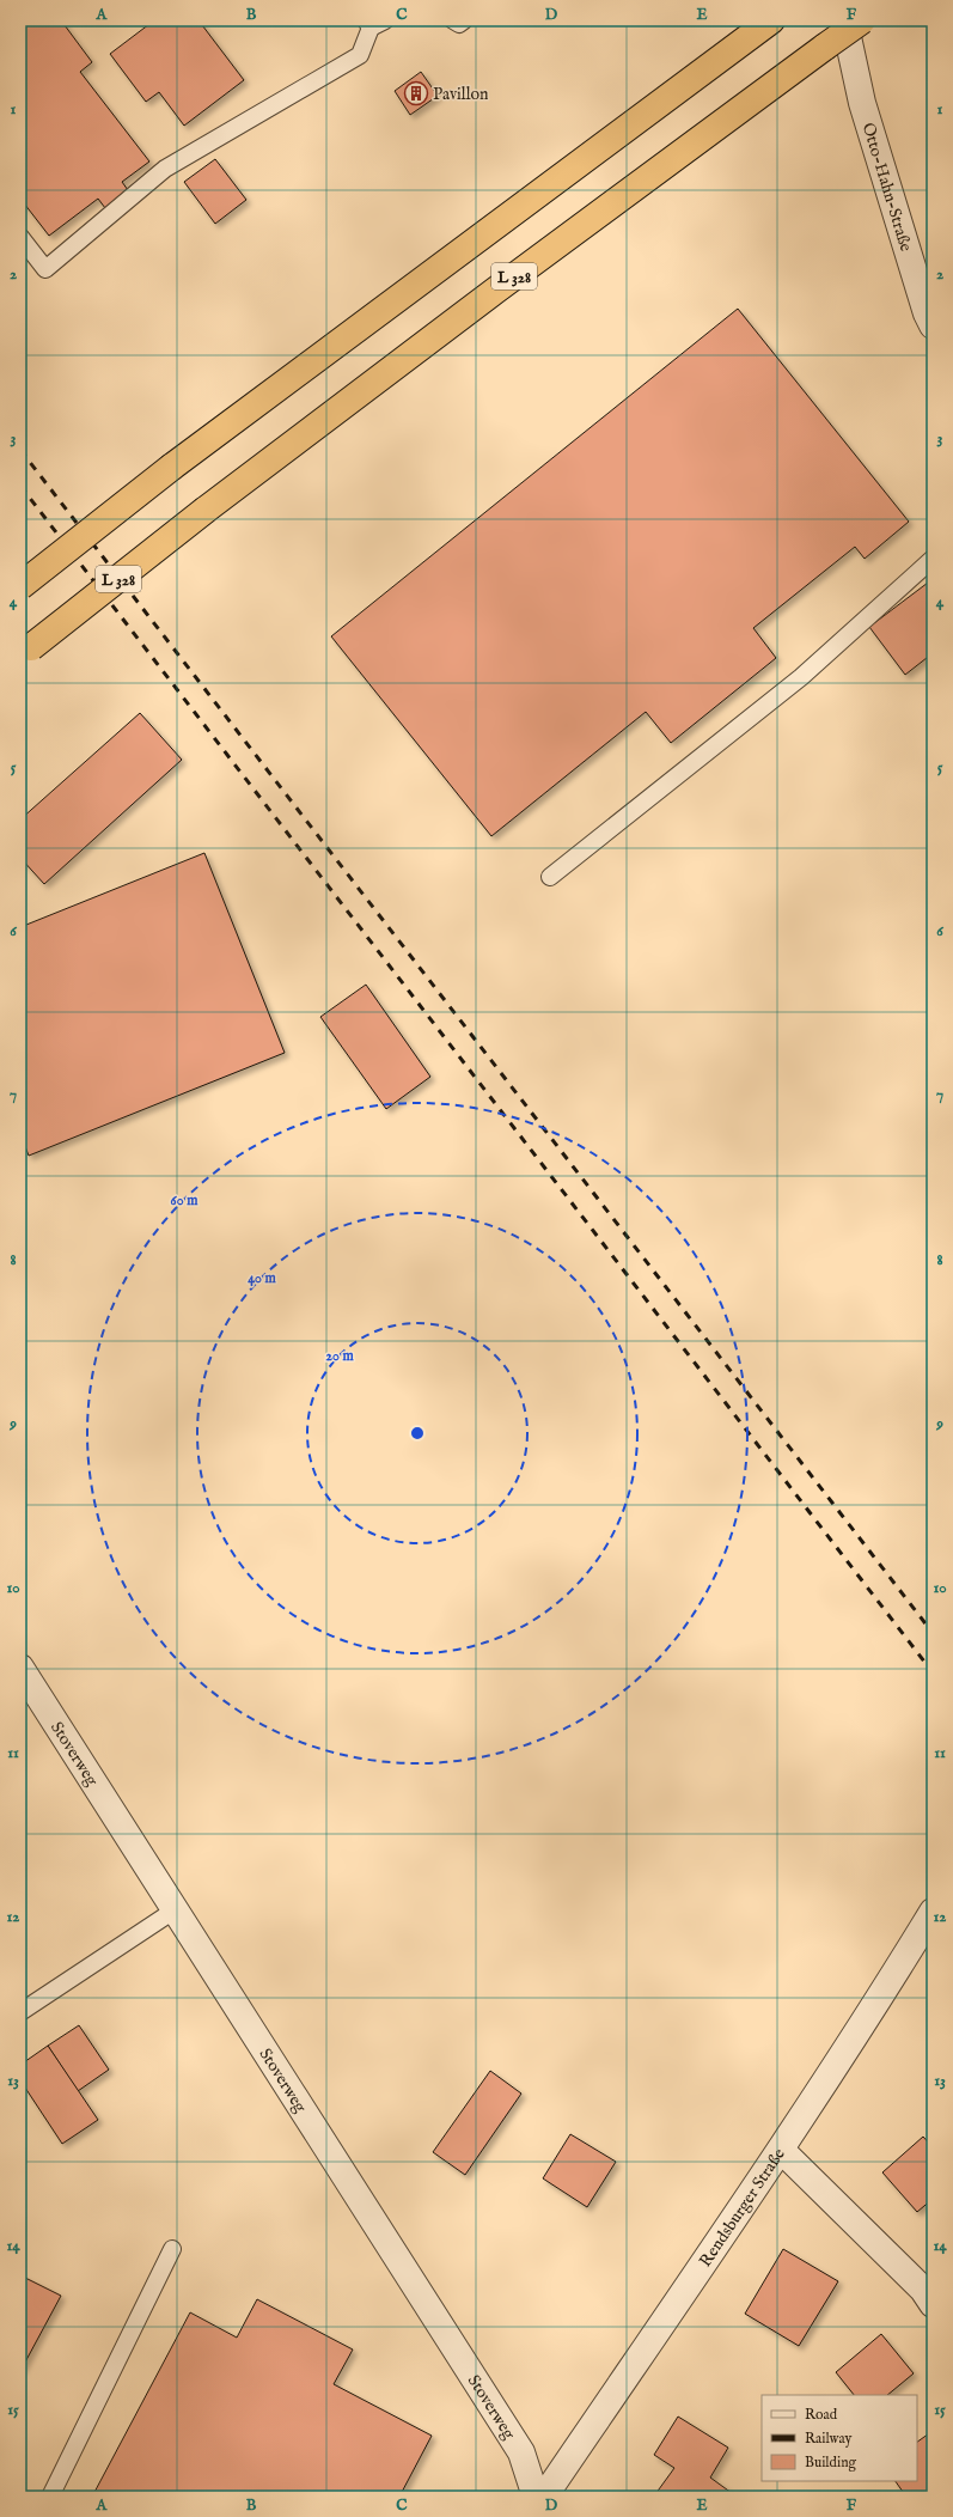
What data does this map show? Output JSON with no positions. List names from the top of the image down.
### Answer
{
  "streets": {
    "highway": ["L 328"],
    "street": ["Otto-Hahn-Straße", "Stoverweg", "Rendsburger Straße"]
  },
  "places": {
    "building": ["Pavillon"]
  },
  "legend": ["Road", "Railway", "Building"],
  "grid": {
    "columns": [
      "A",
      "B",
      "C",
      "D",
      "E",
      "F"
    ],
    "rows": [
      "1",
      "2",
      "3",
      "4",
      "5",
      "6",
      "7",
      "8",
      "9",
      "10",
      "11",
      "12",
      "13",
      "14",
      "15"
    ]
  },
  "rings": ["60 m", "40 m", "20 m"]
}
